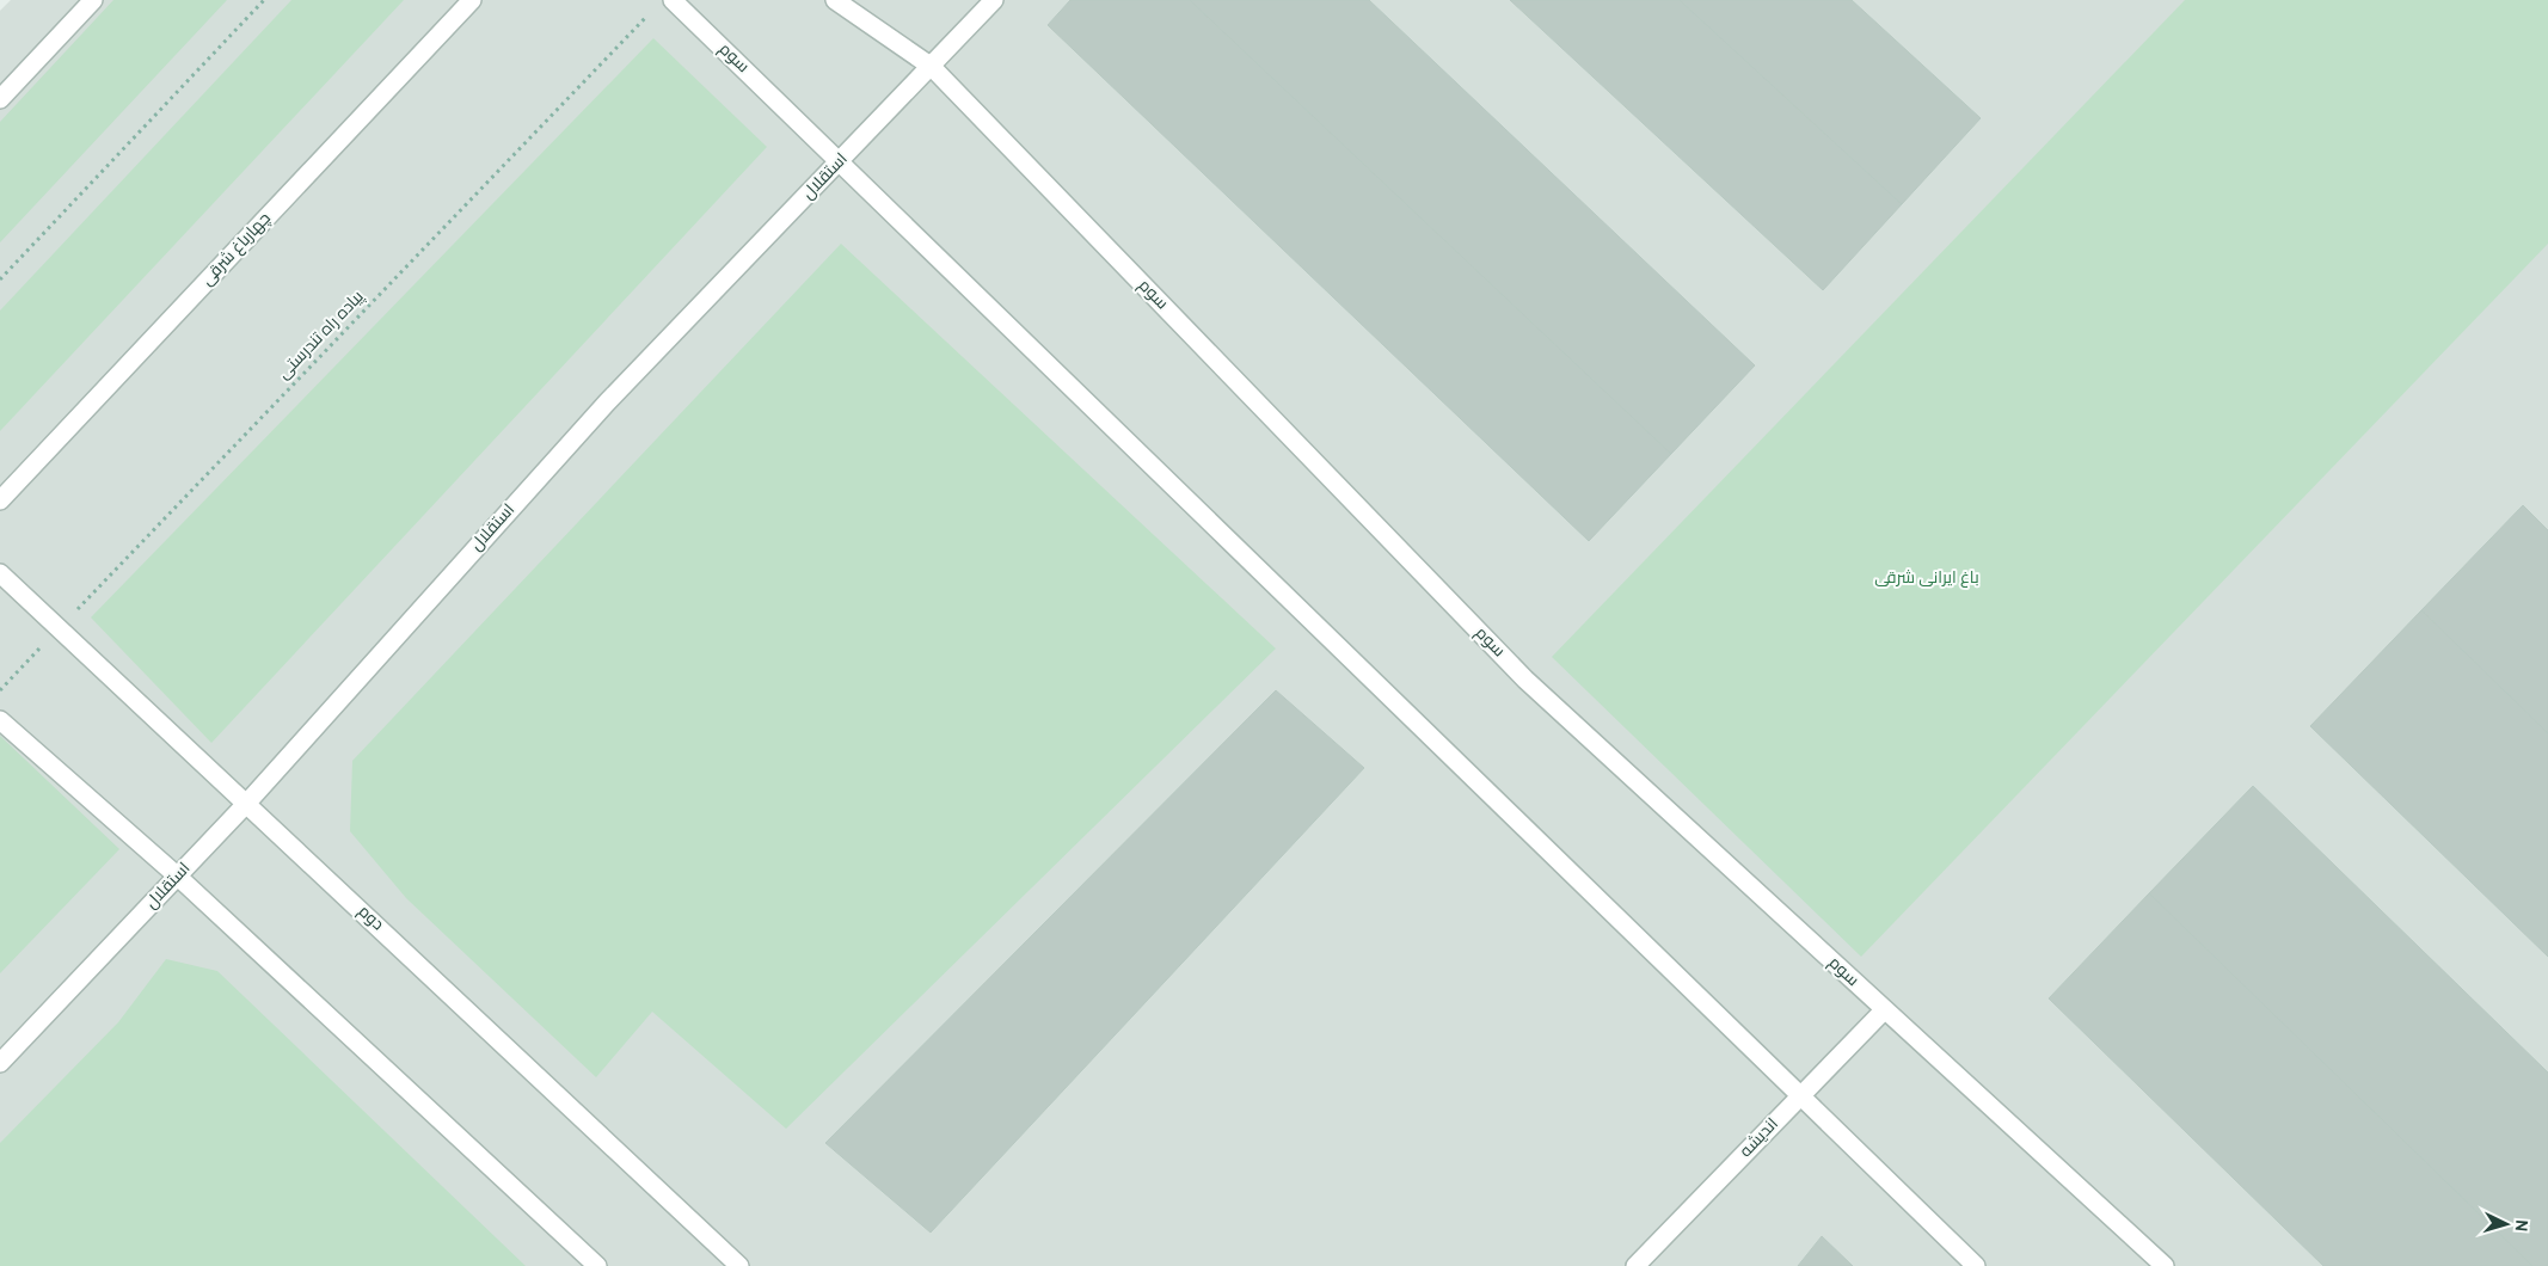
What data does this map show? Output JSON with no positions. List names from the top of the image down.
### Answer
{
  "streets": {
    "lane": [
      "سوم",
      "استقلال",
      "چهارباغ شرقی",
      "دوم",
      "اندیشه"
    ],
    "path": ["پیاده راه تندرستی"]
  },
  "crossings": [
    ["سوم", "استقلال"],
    ["سوم", "اندیشه"],
    ["استقلال", "دوم"],
    ["پیاده راه تندرستی", "دوم"]
  ],
  "parks": ["باغ ایرانی شرقی"],
  "north": "right"
}
